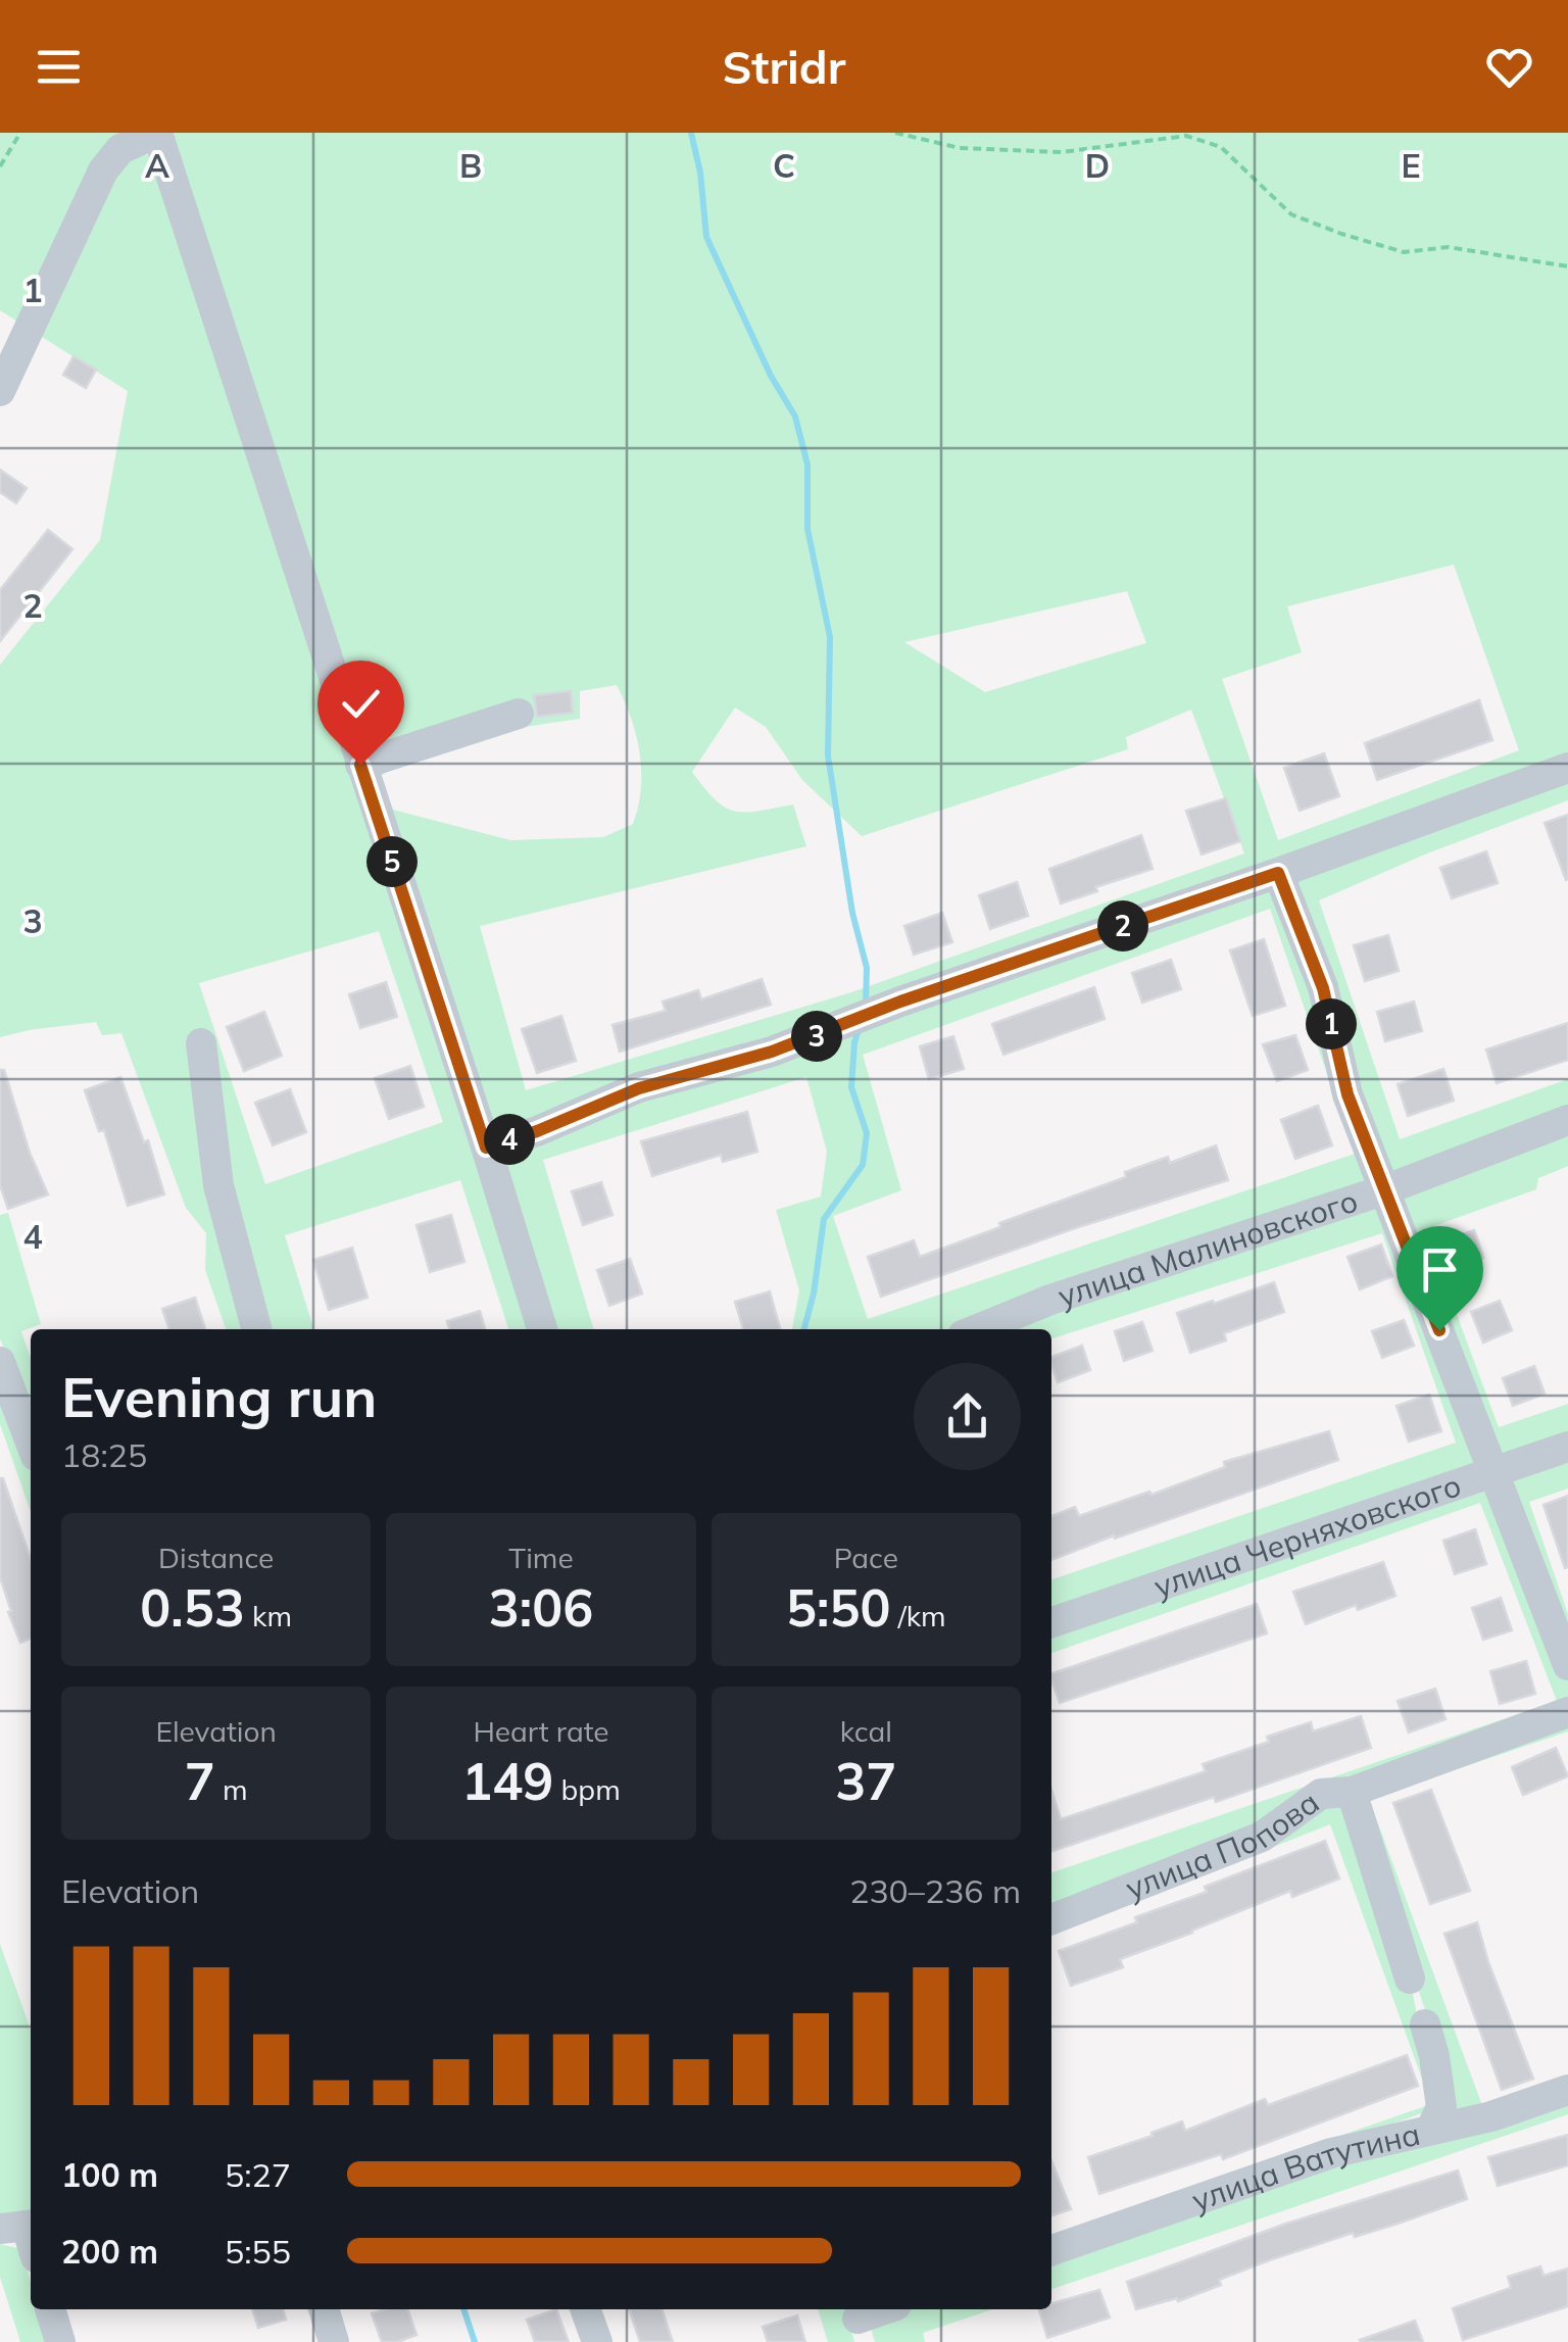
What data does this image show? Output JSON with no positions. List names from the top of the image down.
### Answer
{
  "streets": {
    "street": [
      "улица Малиновского",
      "улица Черняховского",
      "улица Попова",
      "улица Ватутина"
    ]
  },
  "page": {
    "header": "Stridr",
    "pins": [
      "5",
      "2",
      "1",
      "3",
      "4"
    ],
    "heading": ["Evening run", "18:25"],
    "stats": [
      ["Distance", "0.53 km"],
      ["Time", "3:06"],
      ["Pace", "5:50 /km"],
      ["Elevation", "7 m"],
      ["Heart rate", "149 bpm"],
      ["kcal", "37"]
    ],
    "chart": ["Elevation", "230–236 m"],
    "list": [
      {
        "name": "100 m",
        "note": "5:27"
      },
      {
        "name": "200 m",
        "note": "5:55"
      }
    ]
  },
  "grid": {
    "columns": [
      "A",
      "B",
      "C",
      "D",
      "E"
    ],
    "rows": [
      "1",
      "2",
      "3",
      "4"
    ]
  }
}
